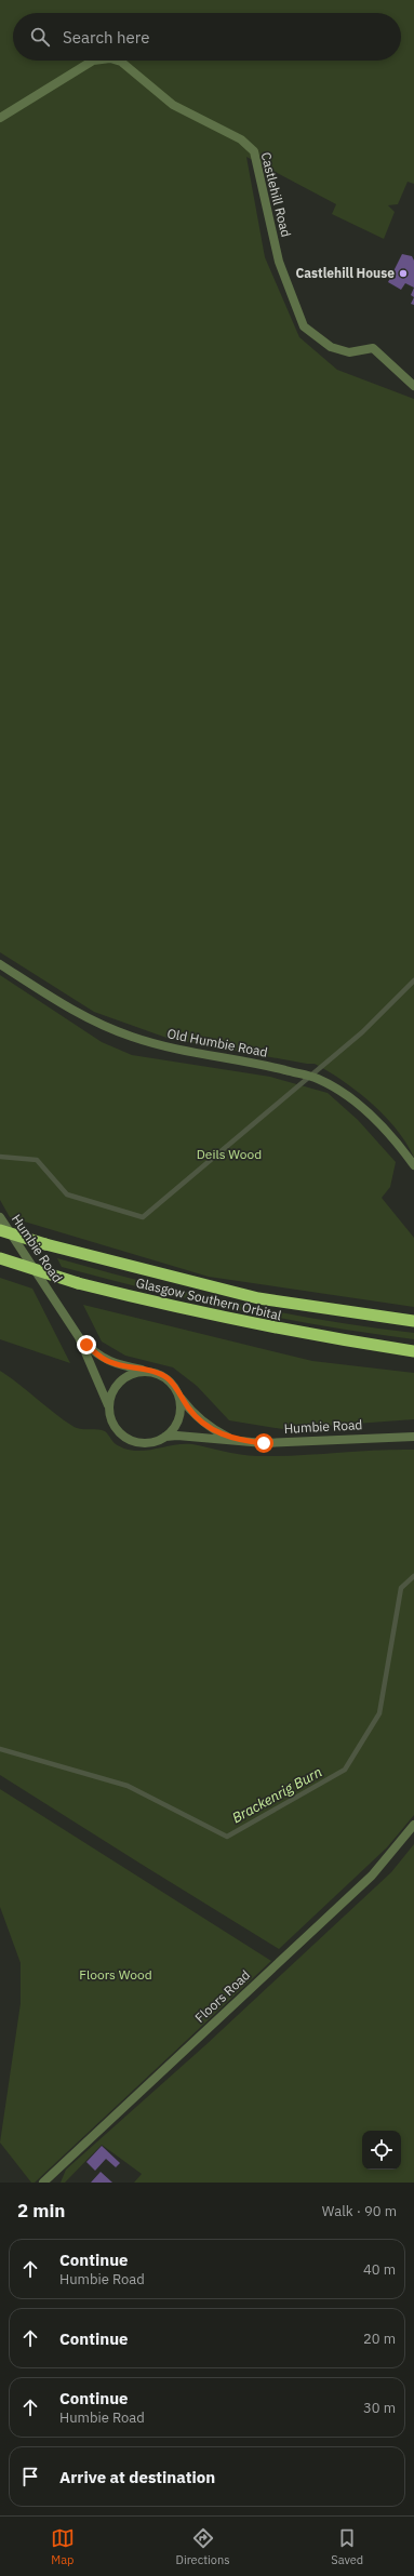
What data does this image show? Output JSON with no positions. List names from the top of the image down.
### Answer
{
  "streets": {
    "highway": ["Glasgow Southern Orbital"],
    "street": [
      "Castlehill Road",
      "Old Humbie Road",
      "Humbie Road",
      "Floors Road"
    ]
  },
  "water": ["Brackenrig Burn"],
  "parks": ["Deils Wood", "Floors Wood"],
  "places": ["Castlehill House"],
  "page": {
    "search": "Search here",
    "heading": ["2 min", "Walk · 90 m"],
    "list": [
      ["Continue", "Humbie Road", "40 m"],
      ["Continue", "20 m"],
      ["Continue", "Humbie Road", "30 m"],
      "Arrive at destination"
    ],
    "nav": ["Map", "Directions", "Saved"]
  }
}
